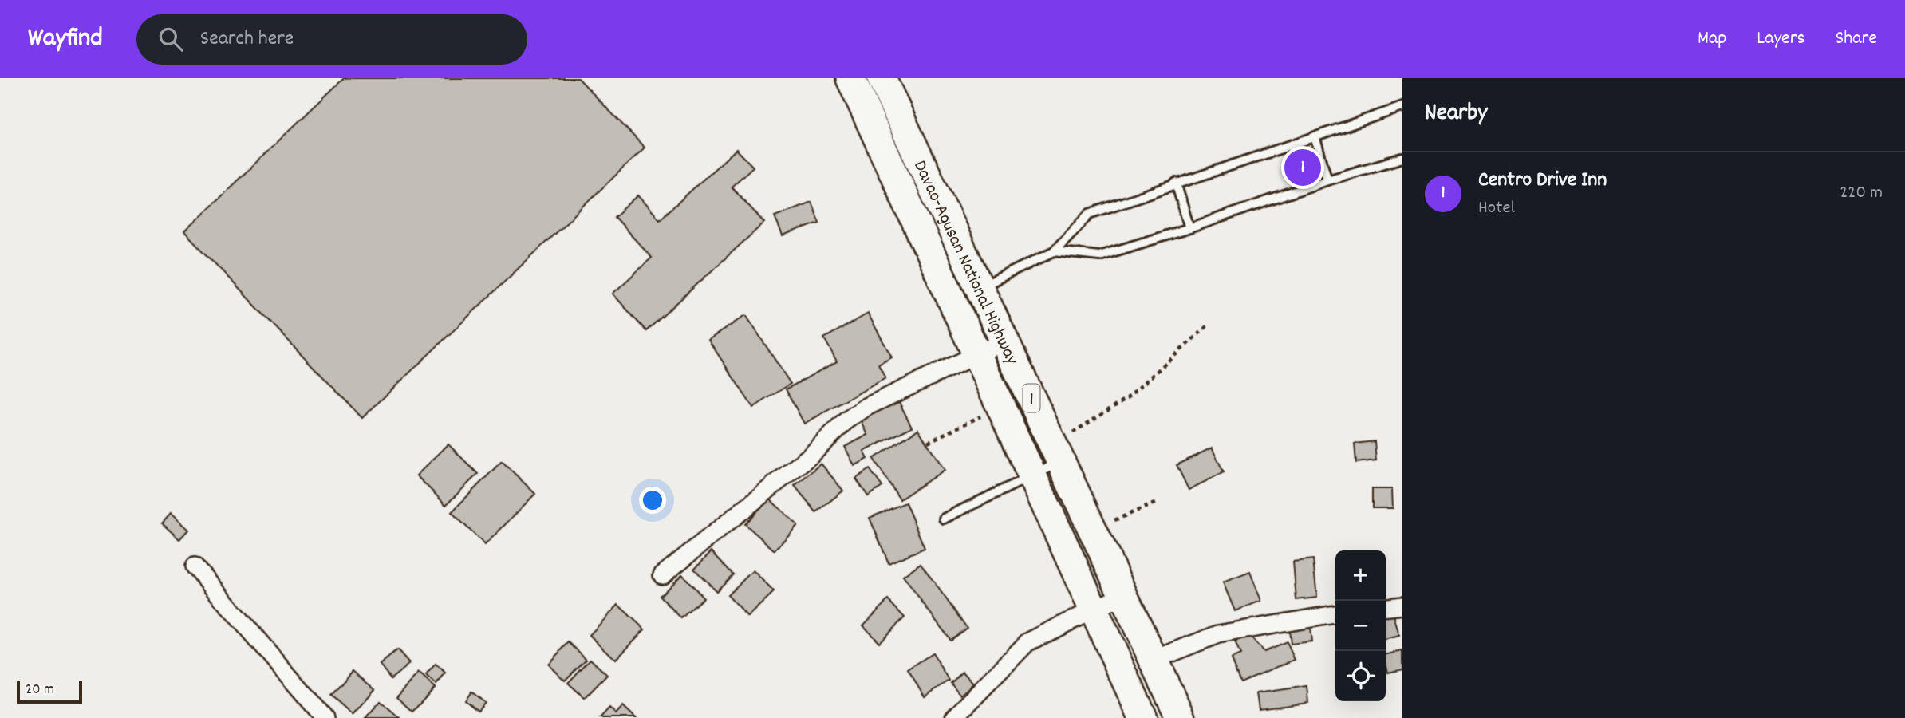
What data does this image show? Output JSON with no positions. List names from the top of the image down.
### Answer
{
  "streets": {
    "highway": ["Davao-Agusan National Highway", "1"]
  },
  "scale_bar": "20 m",
  "page": {
    "header": "Wayfind",
    "search": "Search here",
    "nav": ["Map", "Layers", "Share"],
    "heading": "Nearby",
    "pins": "1",
    "list": [
      {
        "mark": "1",
        "name": "Centro Drive Inn",
        "note": "Hotel",
        "value": "220 m"
      }
    ],
    "map_buttons": ["+", "−"],
    "scale": "20 m"
  }
}
